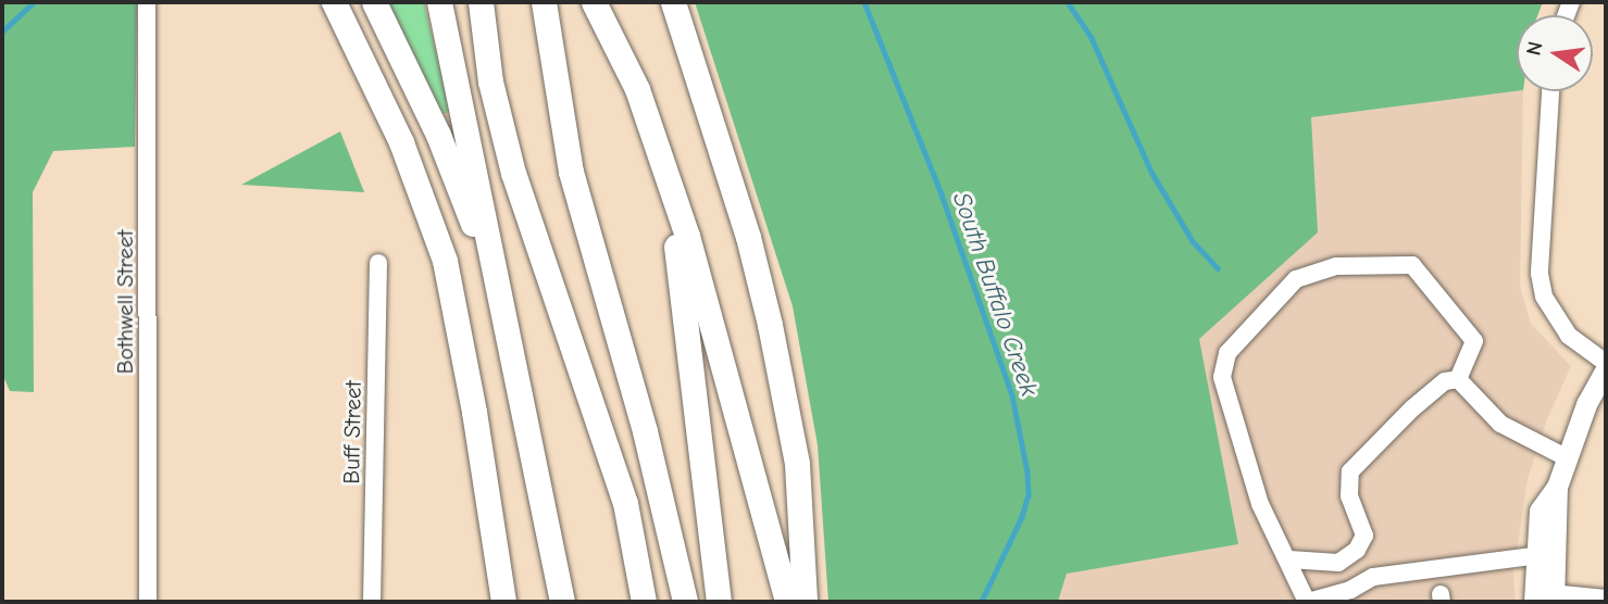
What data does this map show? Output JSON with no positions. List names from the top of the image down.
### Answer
{
  "streets": {
    "street": ["Bothwell Street", "Buff Street"]
  },
  "water": ["South Buffalo Creek"],
  "north": "left"
}
